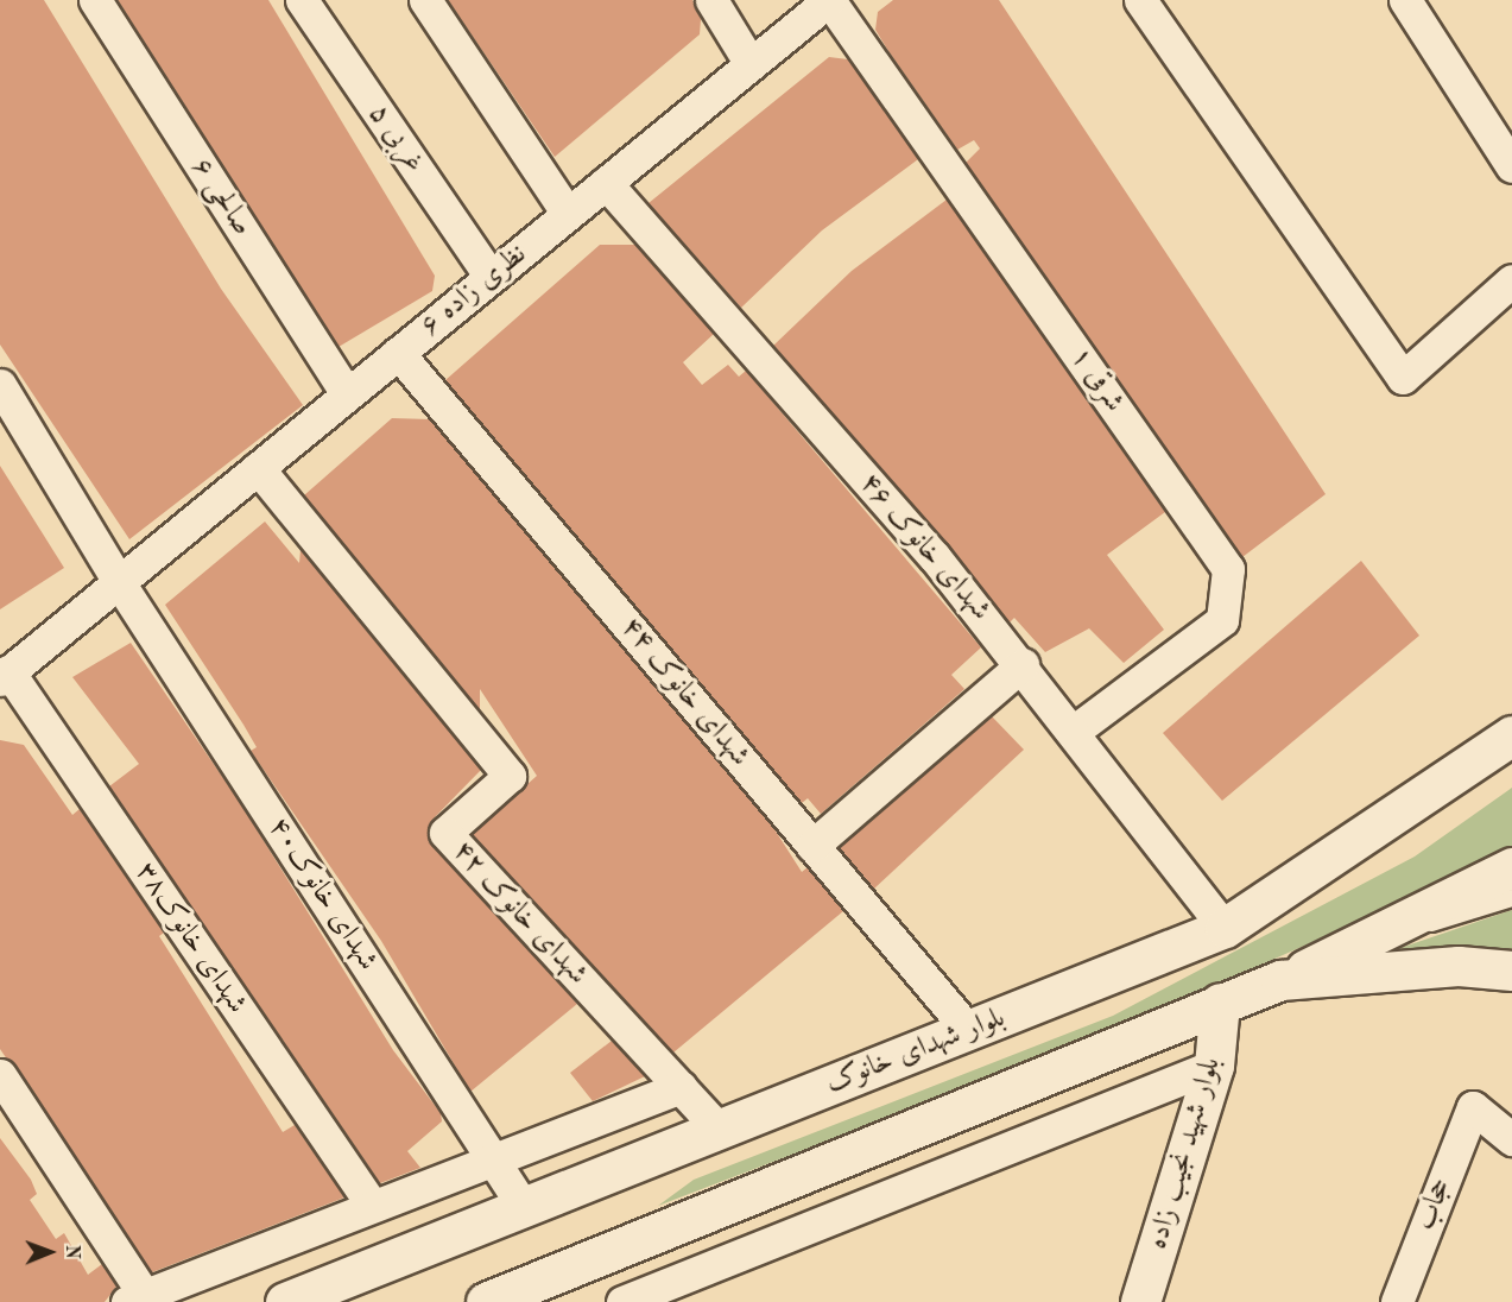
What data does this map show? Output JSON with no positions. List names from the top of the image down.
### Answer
{
  "streets": {
    "main road": ["بلوار شهدای خانوک", "بلوار شهید نجیب زاده"],
    "street": [
      "۵ غربی",
      "۶ صالحی",
      "نظری زاده ۶",
      "شرقی ۱",
      "۴۶ شهدای خانوک",
      "۴۴ شهدای خانوک",
      "شهدای خانوک۴۰",
      "شهدای خانوک ۴۲",
      "شهدای خانوک۳۸",
      "حجاب"
    ]
  },
  "crossings": [
    ["۵ غربی", "نظری زاده ۶"],
    ["۶ صالحی", "نظری زاده ۶"],
    ["نظری زاده ۶", "شرقی ۱"],
    ["نظری زاده ۶", "۴۶ شهدای خانوک"],
    ["نظری زاده ۶", "۴۴ شهدای خانوک"],
    ["نظری زاده ۶", "شهدای خانوک۴۰"],
    ["نظری زاده ۶", "شهدای خانوک ۴۲"],
    ["نظری زاده ۶", "شهدای خانوک۳۸"],
    ["شرقی ۱", "۴۶ شهدای خانوک"],
    ["۴۶ شهدای خانوک", "بلوار شهدای خانوک"],
    ["۴۴ شهدای خانوک", "بلوار شهدای خانوک"],
    ["شهدای خانوک۴۰", "بلوار شهدای خانوک"],
    ["شهدای خانوک ۴۲", "بلوار شهدای خانوک"]
  ],
  "north": "right"
}
